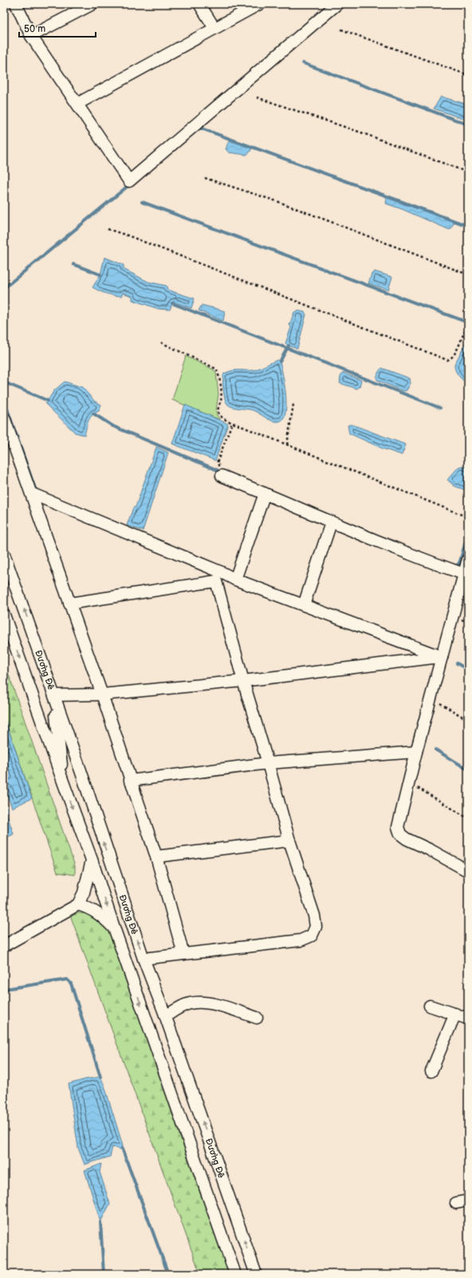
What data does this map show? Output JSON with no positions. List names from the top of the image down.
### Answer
{
  "streets": {
    "street": ["Đường Đê"]
  },
  "scale_bar": "50 m"
}
